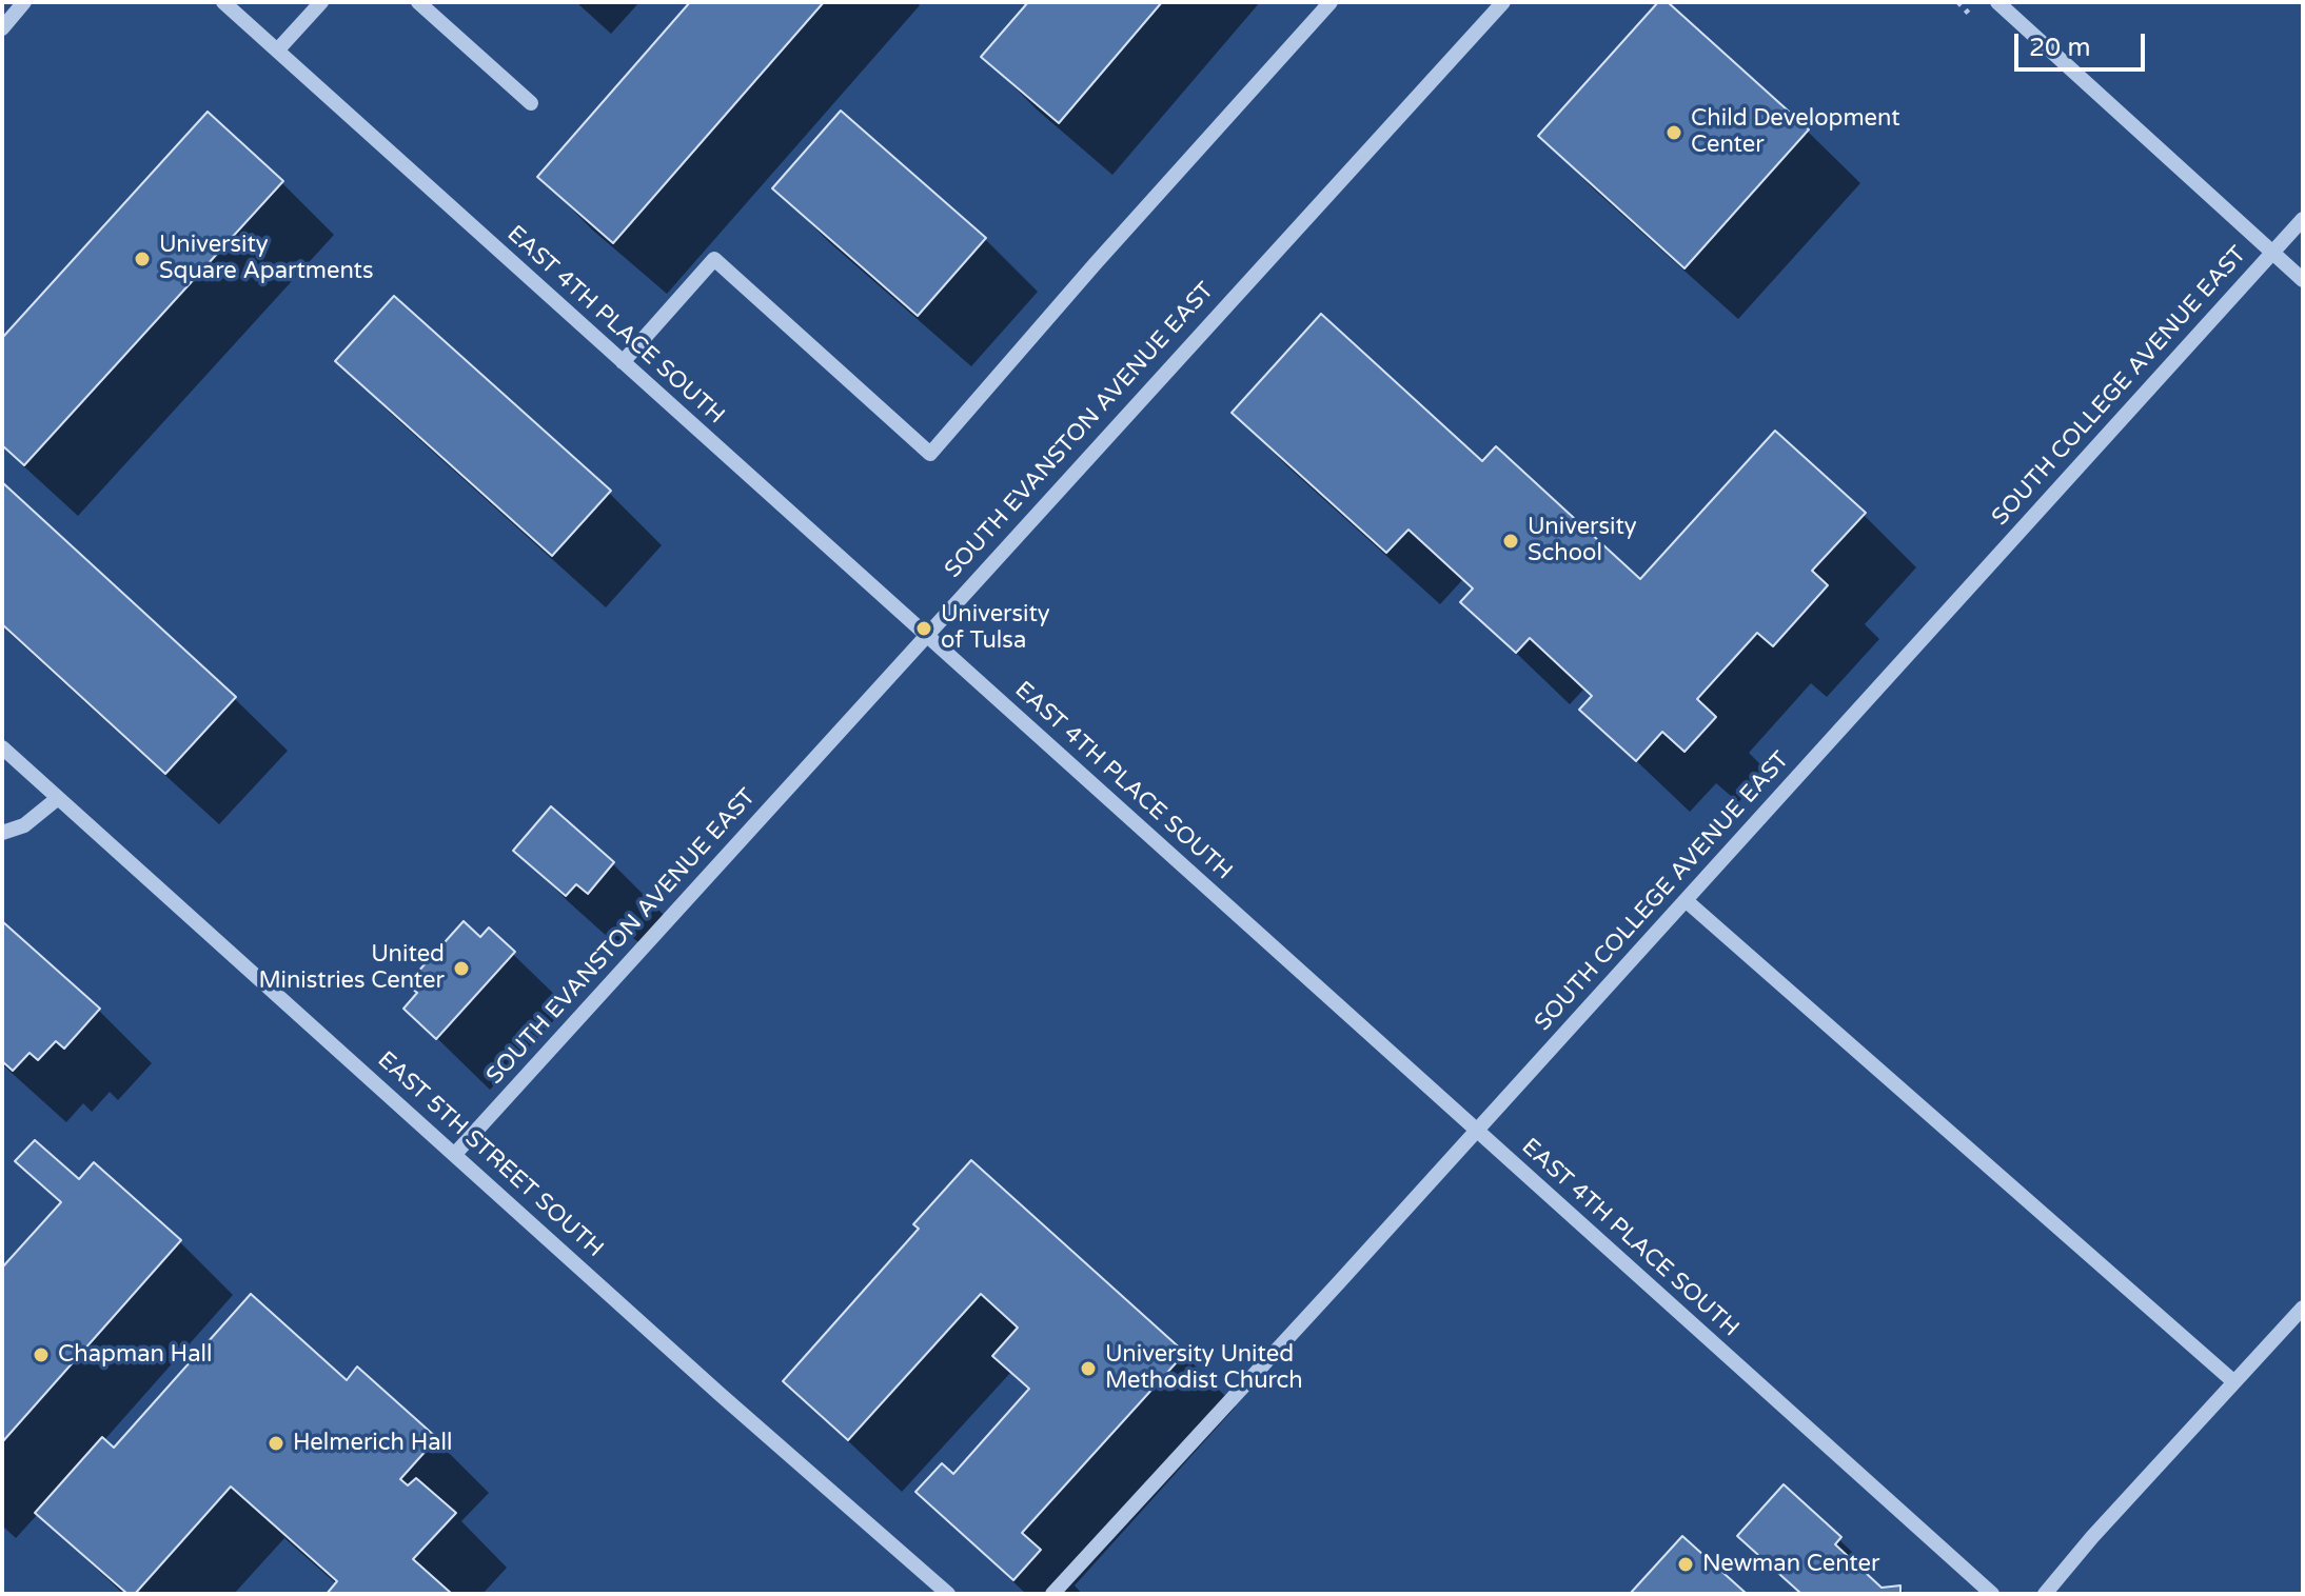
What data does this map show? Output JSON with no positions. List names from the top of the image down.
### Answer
{
  "streets": {
    "street": [
      "EAST 4TH PLACE SOUTH",
      "SOUTH COLLEGE AVENUE EAST",
      "SOUTH EVANSTON AVENUE EAST",
      "EAST 5TH STREET SOUTH"
    ]
  },
  "crossings": [
    ["EAST 4TH PLACE SOUTH", "SOUTH COLLEGE AVENUE EAST"],
    ["EAST 4TH PLACE SOUTH", "SOUTH EVANSTON AVENUE EAST"],
    ["SOUTH EVANSTON AVENUE EAST", "EAST 5TH STREET SOUTH"]
  ],
  "places": [
    "Child Development Center",
    "University Square Apartments",
    "University School",
    "University of Tulsa",
    "United Ministries Center",
    "Chapman Hall",
    "University United Methodist Church",
    "Helmerich Hall",
    "Newman Center"
  ],
  "scale_bar": "20 m"
}
